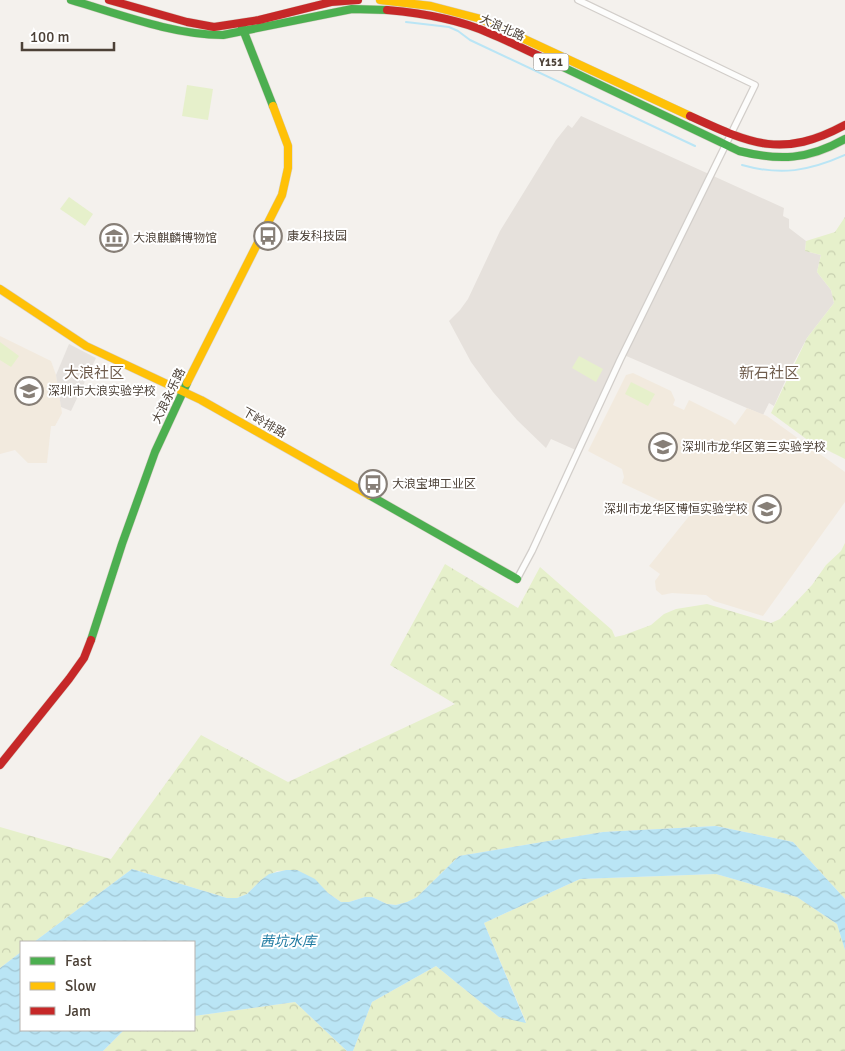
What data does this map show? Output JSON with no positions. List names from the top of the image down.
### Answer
{
  "streets": {
    "main road": [
      "大浪北路",
      "Y151",
      "大浪永乐路",
      "下岭排路"
    ]
  },
  "crossings": [
    ["大浪北路", "大浪永乐路"],
    ["大浪永乐路", "下岭排路"]
  ],
  "districts": ["大浪社区", "新石社区"],
  "water": ["茜坑水库"],
  "places": {
    "bus stop": ["康发科技园", "大浪宝坤工业区"],
    "museum": ["大浪麒麟博物馆"],
    "school or university": ["深圳市大浪实验学校", "深圳市龙华区第三实验学校", "深圳市龙华区博恒实验学校"]
  },
  "legend": ["Fast", "Slow", "Jam"],
  "scale_bar": "100 m"
}
